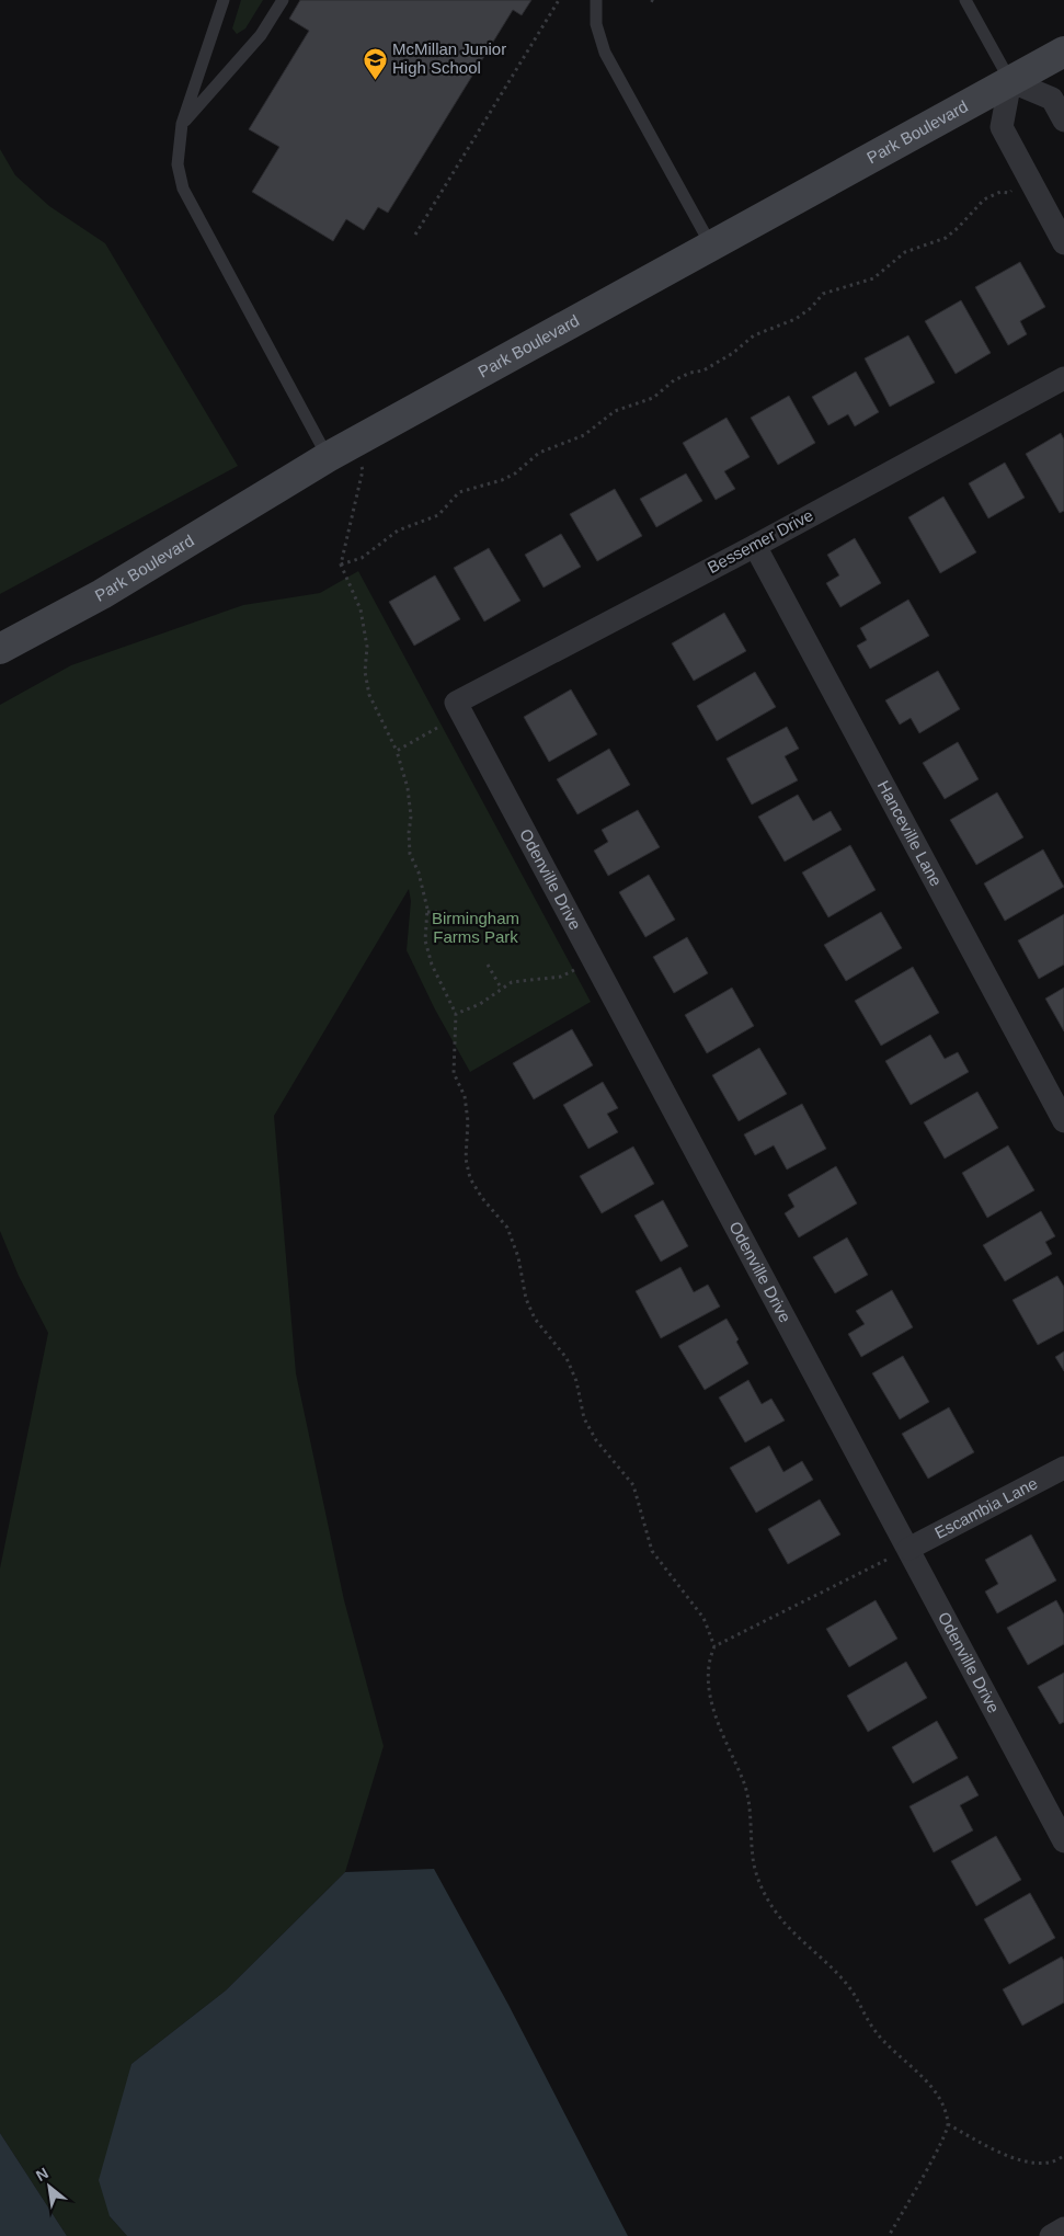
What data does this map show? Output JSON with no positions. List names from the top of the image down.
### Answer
{
  "streets": {
    "main road": ["Park Boulevard"],
    "street": [
      "Bessemer Drive",
      "Hanceville Lane",
      "Odenville Drive",
      "Escambia Lane"
    ]
  },
  "crossings": [
    ["Bessemer Drive", "Hanceville Lane"],
    ["Bessemer Drive", "Odenville Drive"],
    ["Odenville Drive", "Escambia Lane"]
  ],
  "parks": ["Birmingham Farms Park"],
  "places": {
    "school or university": ["McMillan Junior High School"]
  },
  "north": "top left"
}
